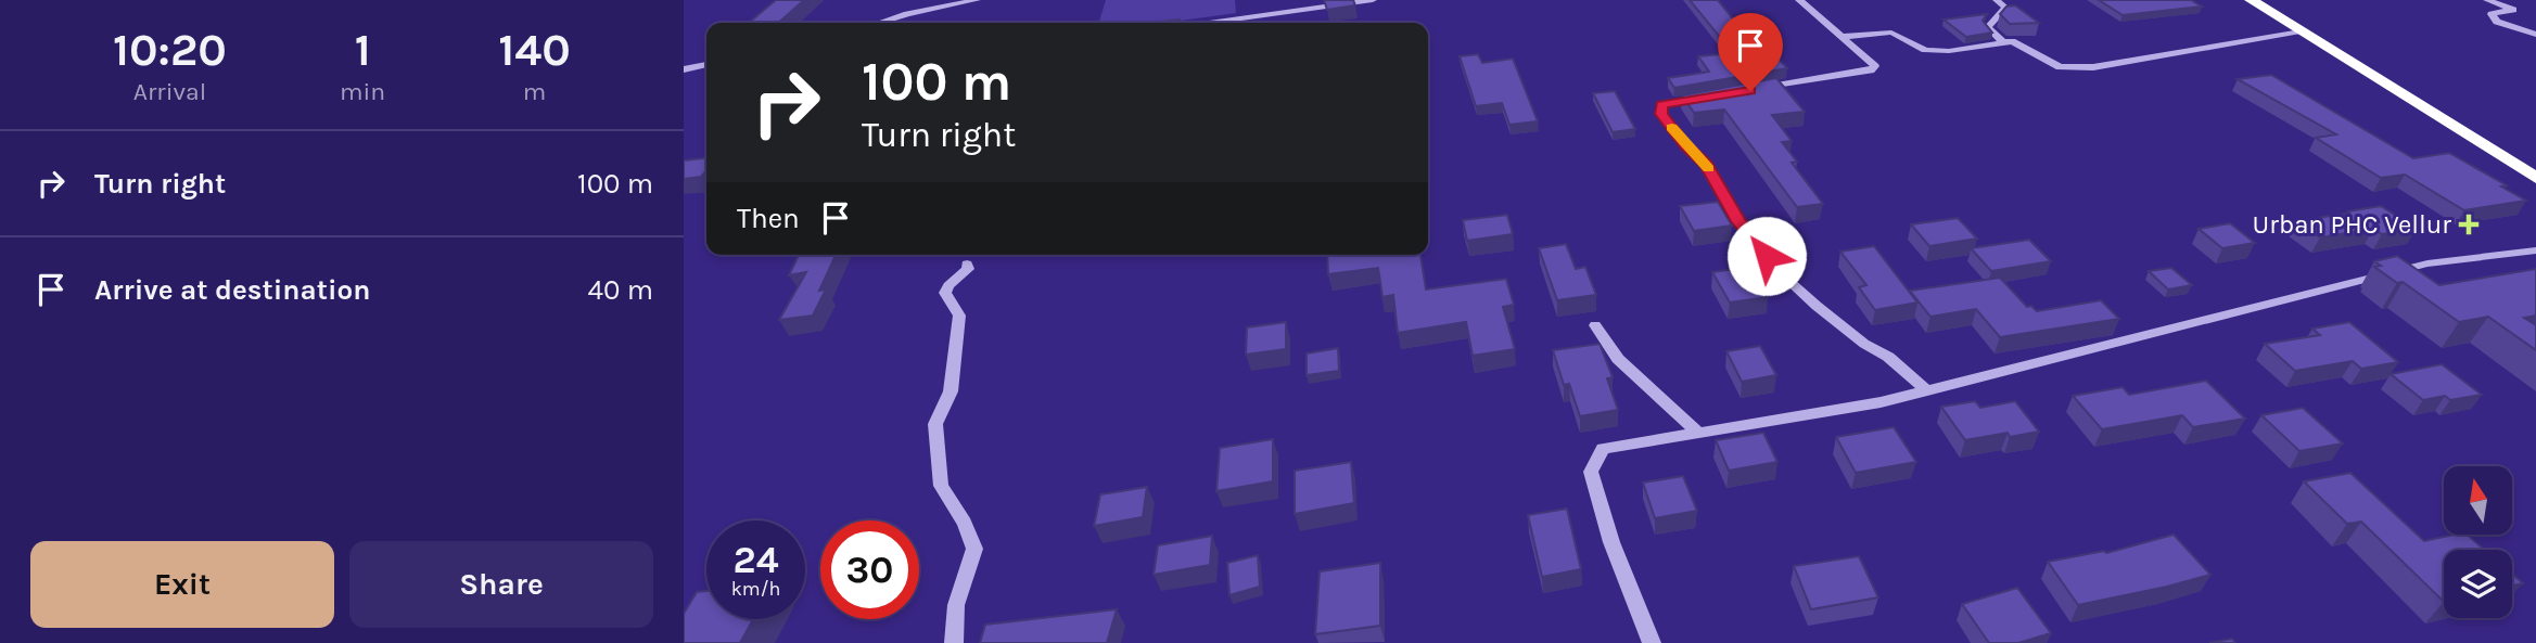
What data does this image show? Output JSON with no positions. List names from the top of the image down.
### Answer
{
  "places": {
    "health": ["Urban PHC Vellur"]
  },
  "north": "top",
  "page": {
    "eta": [
      "10:20",
      "Arrival",
      "1",
      "min",
      "140",
      "m"
    ],
    "turn": ["100 m", "Turn right"],
    "list": [
      {
        "name": "Turn right",
        "value": "100 m"
      },
      {
        "name": "Arrive at destination",
        "value": "40 m"
      }
    ],
    "then": "Then",
    "speed": "24 km/h",
    "limit": "30",
    "buttons": ["Exit", "Share"]
  }
}
